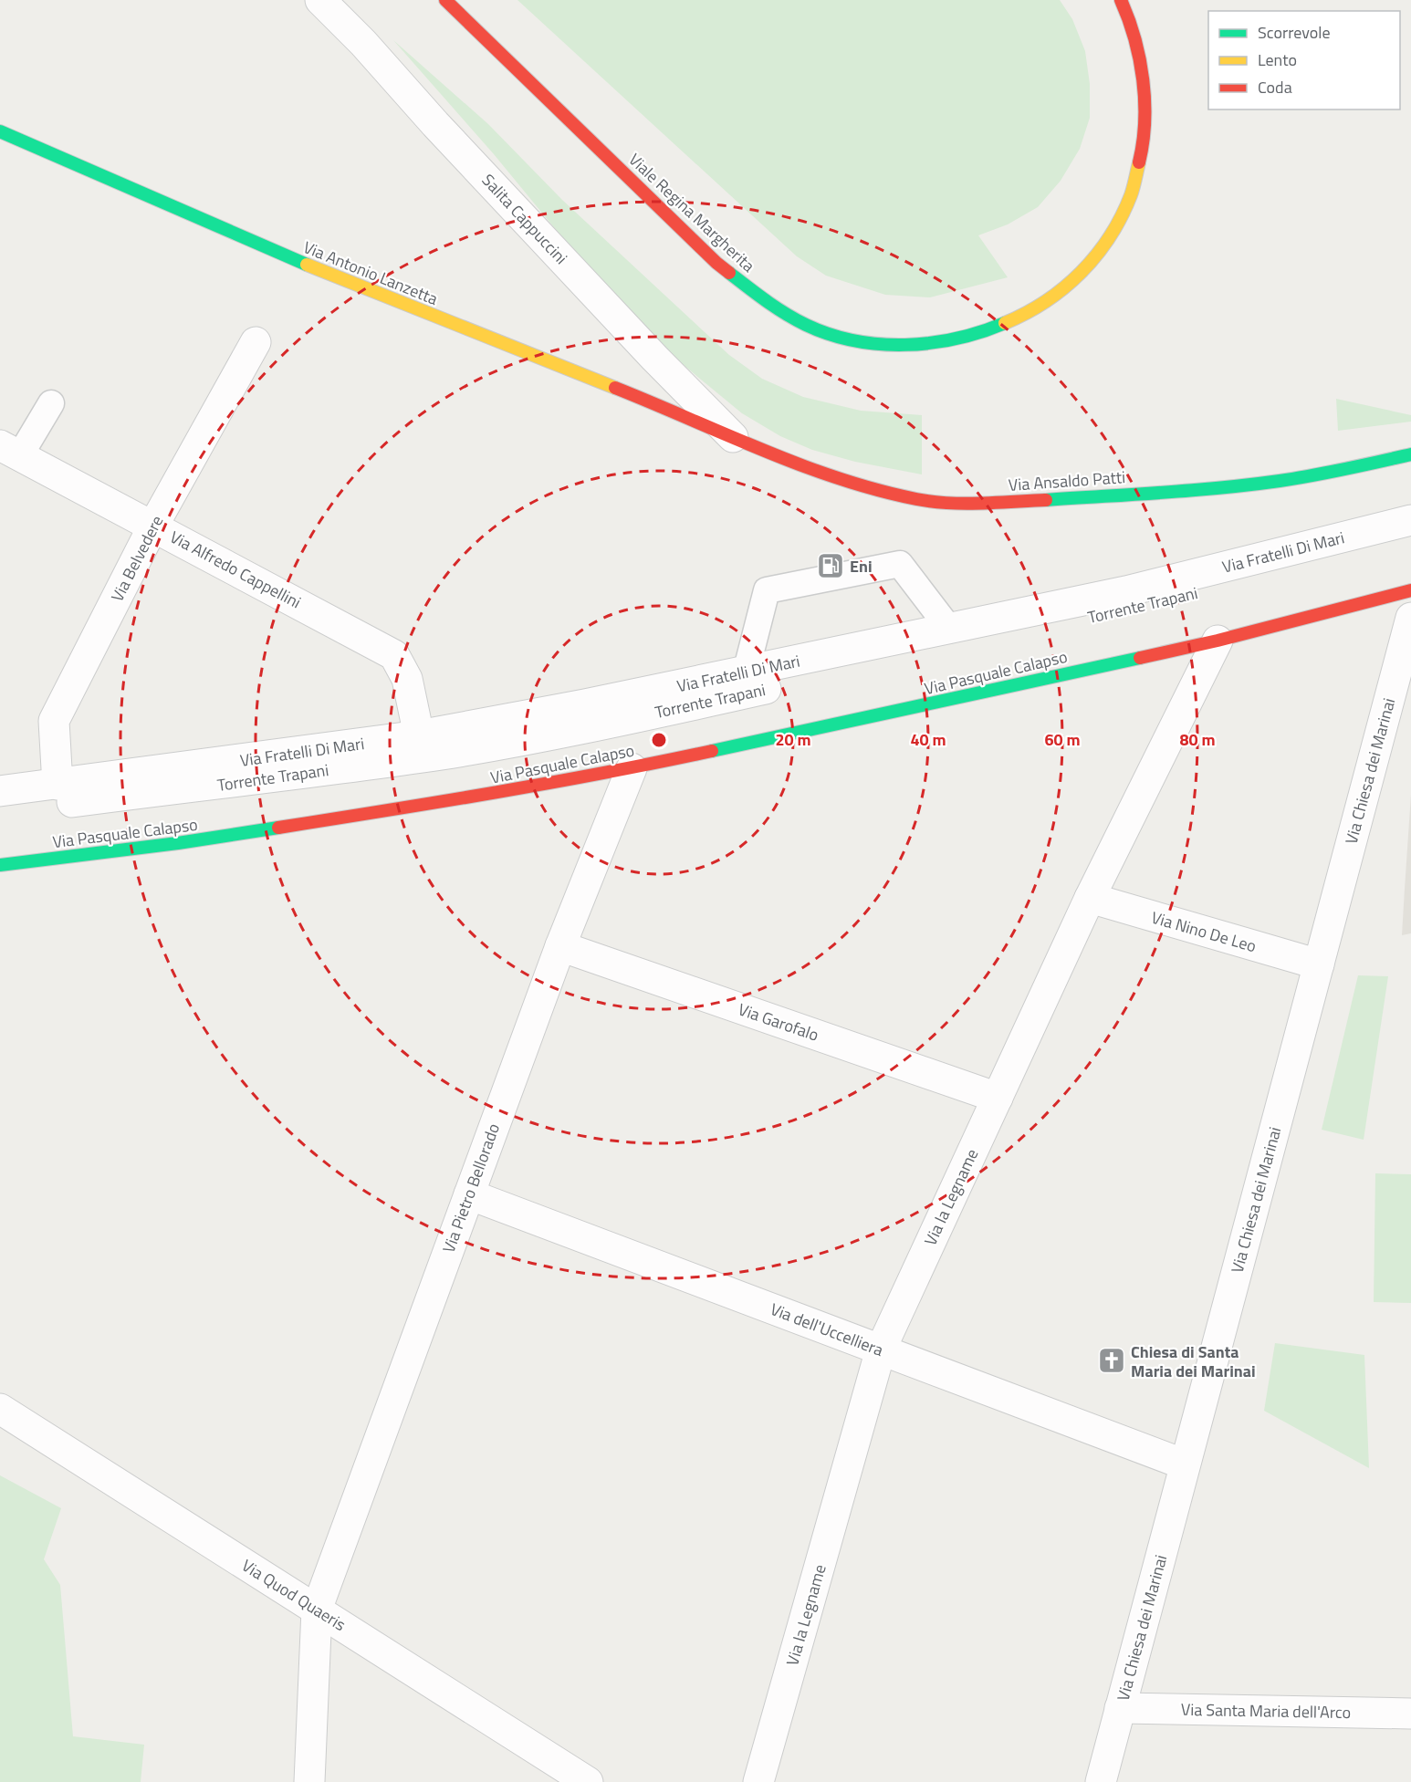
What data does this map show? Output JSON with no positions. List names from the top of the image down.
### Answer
{
  "streets": {
    "street": [
      "Viale Regina Margherita",
      "Salita Cappuccini",
      "Via Antonio Lanzetta",
      "Via Ansaldo Patti",
      "Via Fratelli Di Mari",
      "Via Belvedere",
      "Via Alfredo Cappellini",
      "Torrente Trapani",
      "Via Pasquale Calapso",
      "Via Chiesa dei Marinai",
      "Via Nino De Leo",
      "Via Garofalo",
      "Via Pietro Bellorado",
      "Via la Legname",
      "Via dell'Uccelliera",
      "Via Quod Quaeris",
      "Via Santa Maria dell'Arco"
    ]
  },
  "crossings": [
    ["Salita Cappuccini", "Via Antonio Lanzetta"],
    ["Salita Cappuccini", "Via Ansaldo Patti"],
    ["Via Antonio Lanzetta", "Via Ansaldo Patti"],
    ["Via Fratelli Di Mari", "Via Belvedere"],
    ["Via Fratelli Di Mari", "Via Alfredo Cappellini"],
    ["Via Belvedere", "Via Alfredo Cappellini"],
    ["Via Pasquale Calapso", "Via Pietro Bellorado"],
    ["Via Pasquale Calapso", "Via la Legname"],
    ["Via Chiesa dei Marinai", "Via Nino De Leo"],
    ["Via Chiesa dei Marinai", "Via dell'Uccelliera"],
    ["Via Chiesa dei Marinai", "Via Santa Maria dell'Arco"],
    ["Via Nino De Leo", "Via la Legname"],
    ["Via Garofalo", "Via Pietro Bellorado"],
    ["Via Garofalo", "Via la Legname"],
    ["Via Pietro Bellorado", "Via dell'Uccelliera"],
    ["Via Pietro Bellorado", "Via Quod Quaeris"],
    ["Via la Legname", "Via dell'Uccelliera"]
  ],
  "places": {
    "fuel station": ["Eni"],
    "church": ["Chiesa di Santa Maria dei Marinai"]
  },
  "legend": ["Scorrevole", "Lento", "Coda"],
  "rings": [
    "20 m",
    "40 m",
    "60 m",
    "80 m"
  ]
}
